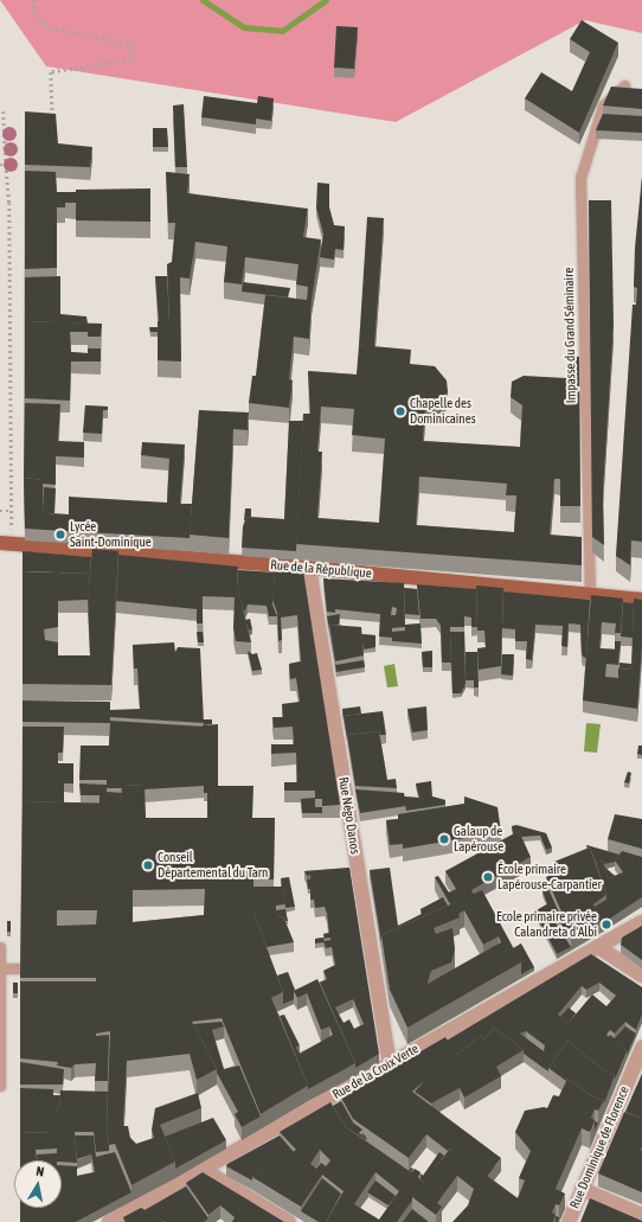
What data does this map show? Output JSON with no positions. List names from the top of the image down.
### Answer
{
  "streets": {
    "main road": ["Rue de la République"],
    "street": ["Rue Négo Danos", "Rue de la Croix Verte", "Rue Dominique de Florence"],
    "lane": ["Impasse du Grand Séminaire"]
  },
  "crossings": [
    ["Impasse du Grand Séminaire", "Rue de la République"],
    ["Rue de la République", "Rue Négo Danos"],
    ["Rue Négo Danos", "Rue de la Croix Verte"]
  ],
  "places": [
    "Chapelle des Dominicaines",
    "Lycée Saint-Dominique",
    "Galaup de Lapérouse",
    "Conseil Départemental du Tarn",
    "École primaire Lapérouse-Carpantier",
    "Ecole primaire privée Calandreta d'Albi"
  ],
  "north": "top"
}
